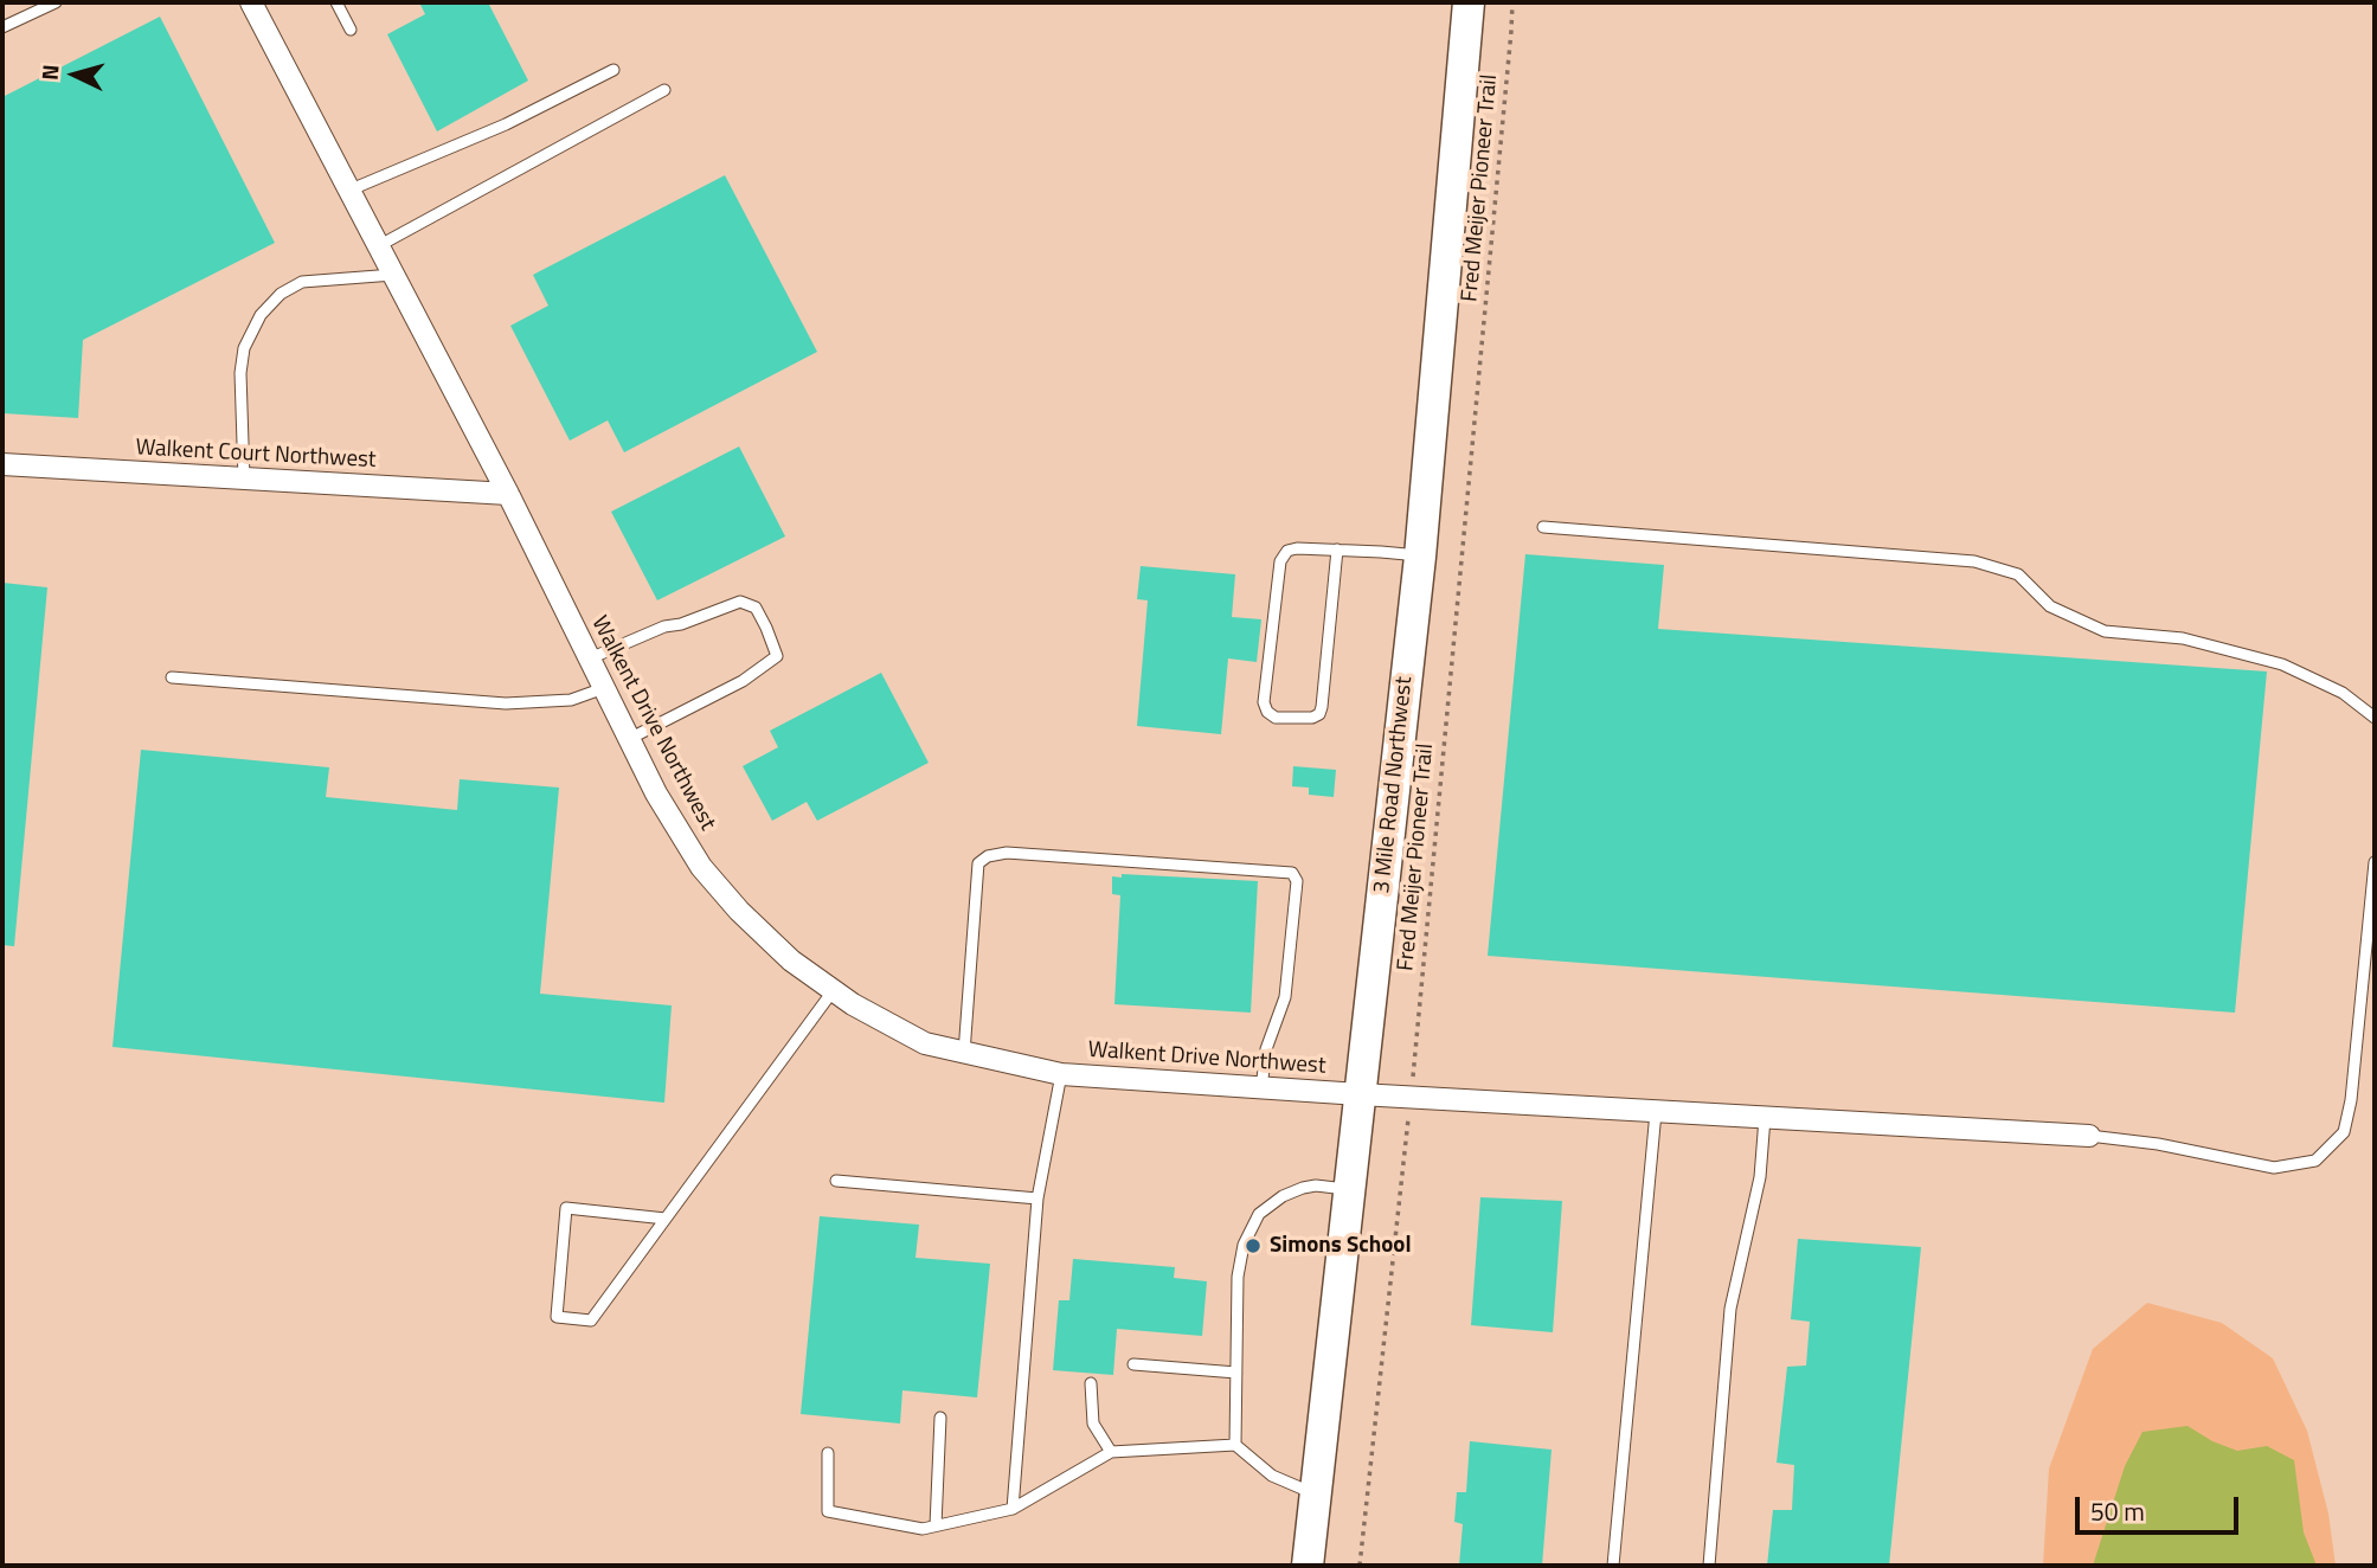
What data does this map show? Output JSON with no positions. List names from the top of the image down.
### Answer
{
  "streets": {
    "main road": ["3 Mile Road Northwest"],
    "street": ["Walkent Court Northwest", "Walkent Drive Northwest"],
    "path": ["Fred Meijer Pioneer Trail"]
  },
  "crossings": [
    ["Fred Meijer Pioneer Trail", "Walkent Drive Northwest"],
    ["Walkent Court Northwest", "Walkent Drive Northwest"],
    ["Walkent Drive Northwest", "3 Mile Road Northwest"]
  ],
  "places": ["Simons School"],
  "scale_bar": "50 m",
  "north": "left"
}
